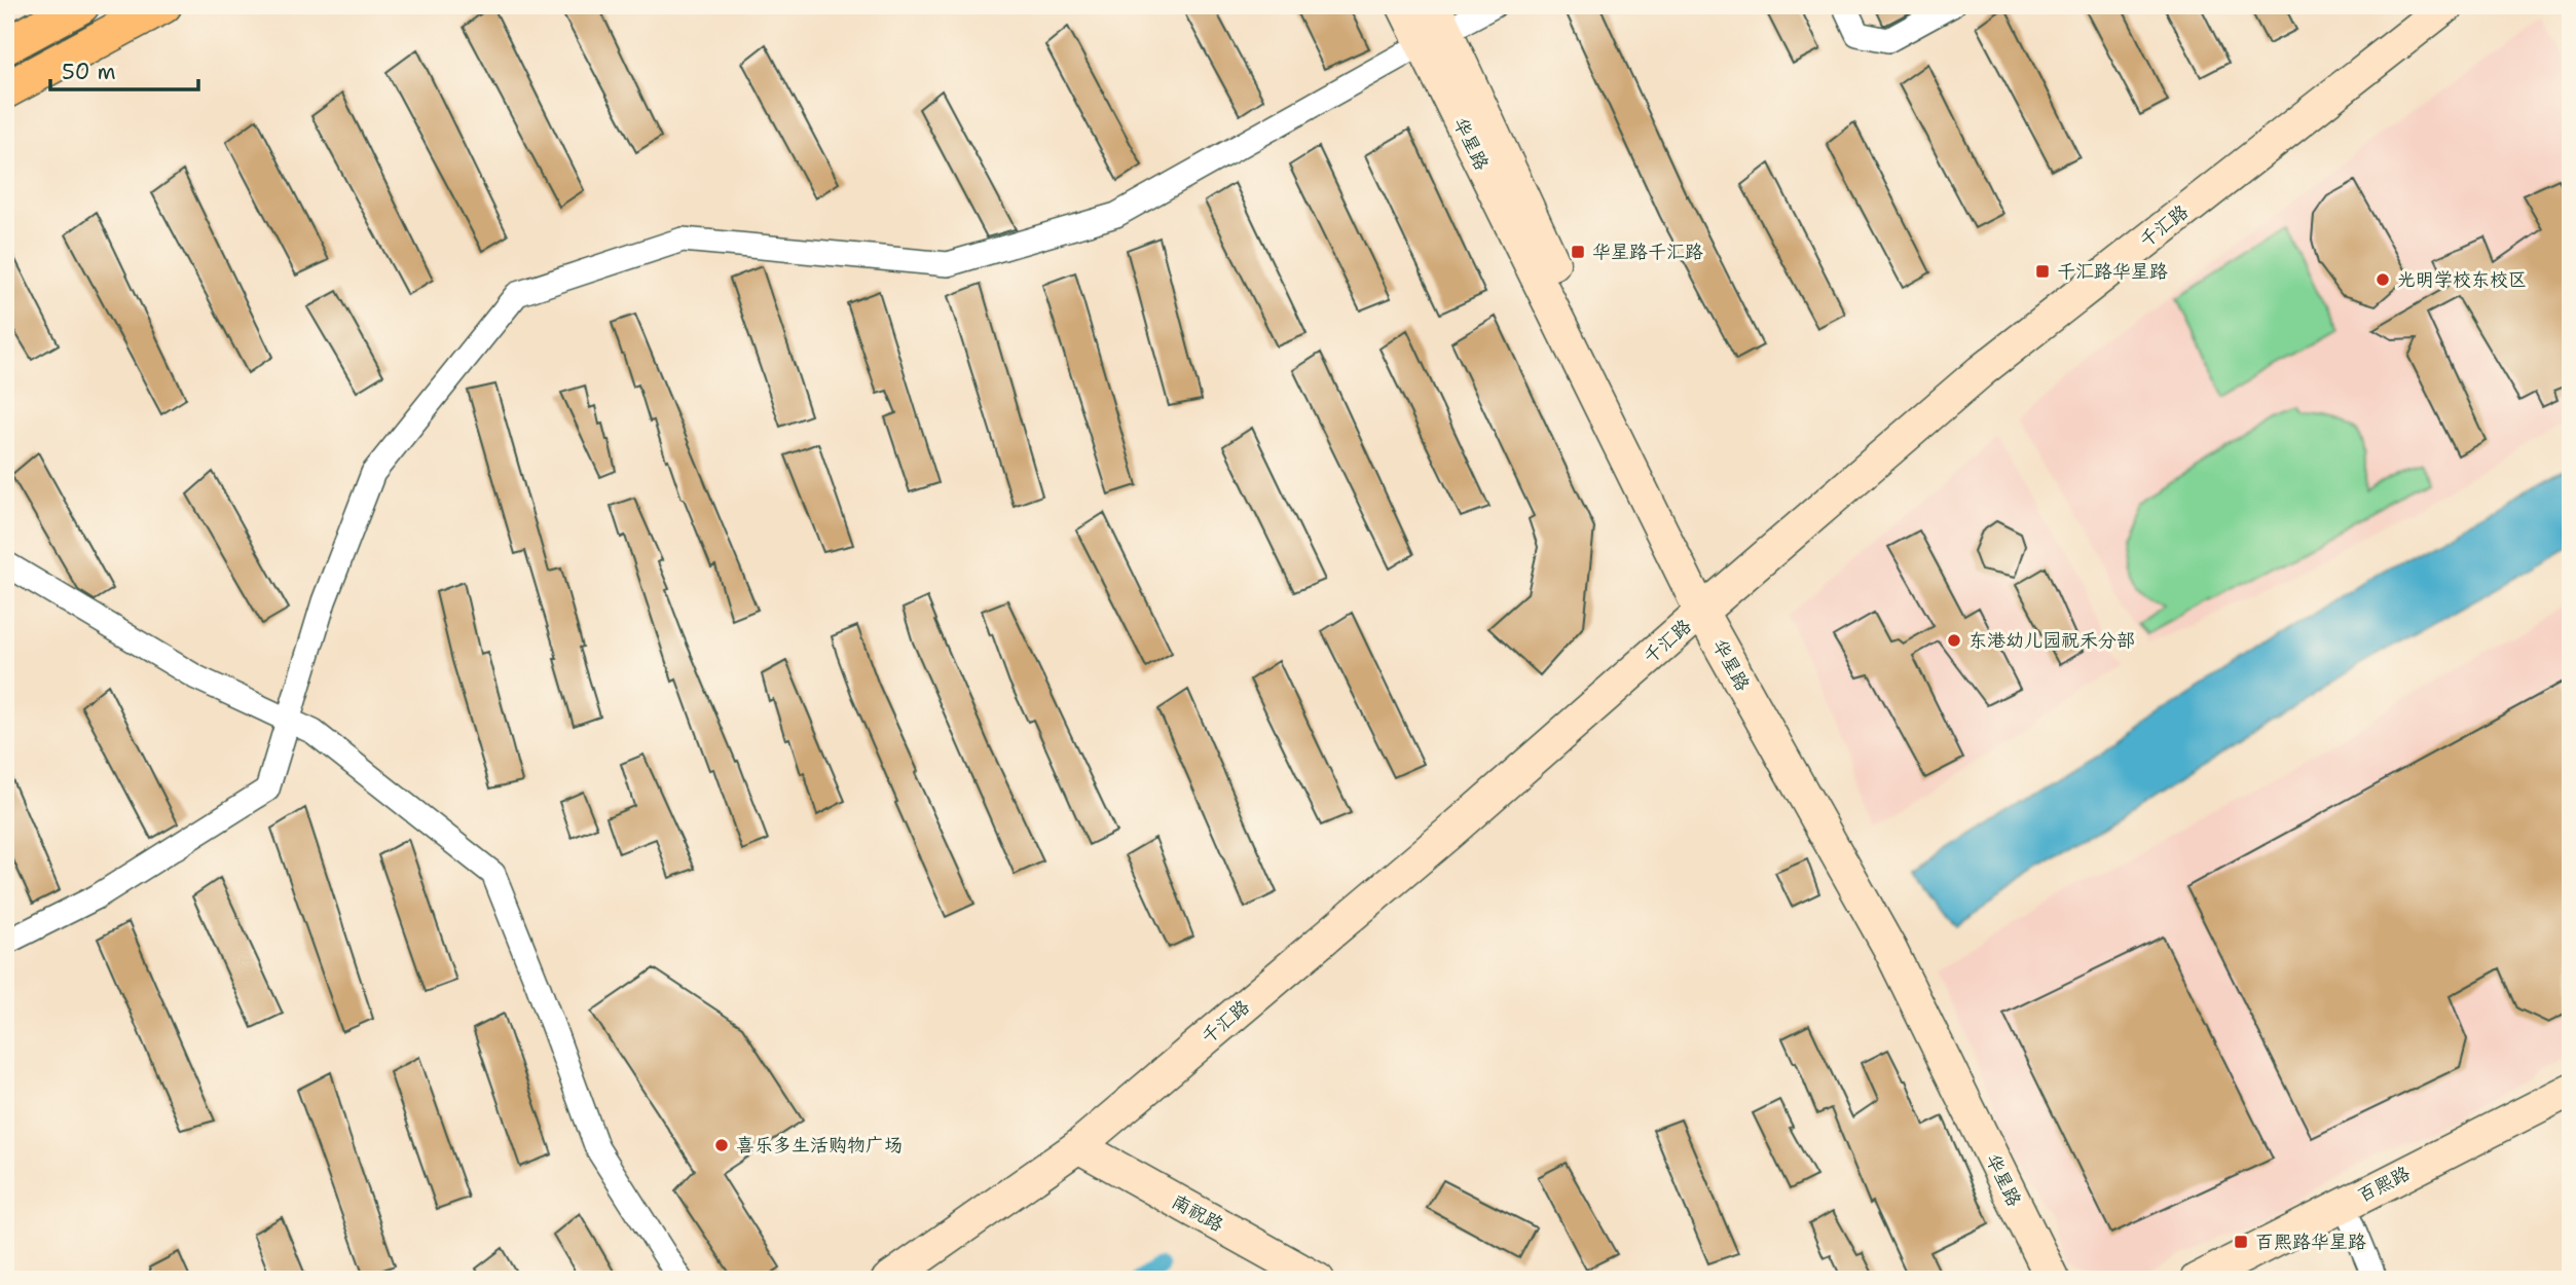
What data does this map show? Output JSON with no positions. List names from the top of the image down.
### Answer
{
  "streets": {
    "street": [
      "华星路",
      "千汇路",
      "百熙路",
      "南祝路"
    ]
  },
  "crossings": [
    ["华星路", "千汇路"],
    ["千汇路", "南祝路"]
  ],
  "places": {
    "transit": ["华星路千汇路", "千汇路华星路", "百熙路华星路"],
    "other": ["光明学校东校区", "东港幼儿园祝禾分部", "喜乐多生活购物广场"]
  },
  "scale_bar": "50 m"
}
